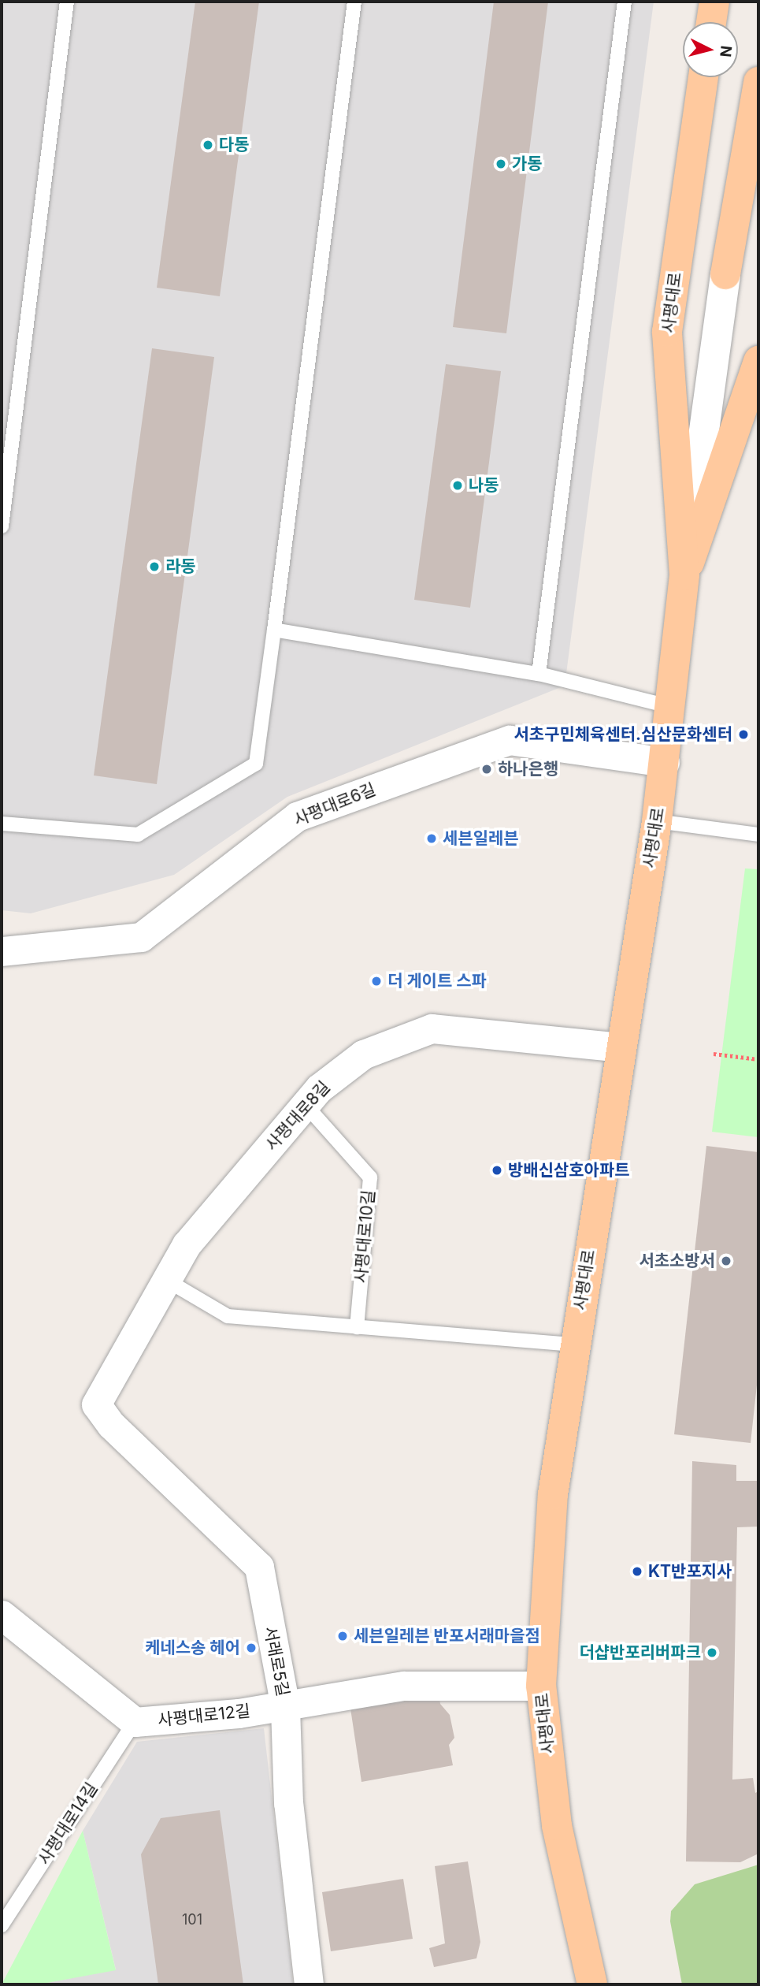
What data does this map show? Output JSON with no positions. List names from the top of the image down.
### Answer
{
  "streets": {
    "main road": ["사평대로"],
    "street": [
      "사평대로6길",
      "사평대로8길",
      "서래로5길",
      "사평대로12길"
    ],
    "lane": ["사평대로10길", "사평대로14길"]
  },
  "crossings": [
    ["사평대로", "사평대로6길"],
    ["사평대로", "사평대로8길"],
    ["사평대로", "사평대로12길"],
    ["사평대로8길", "사평대로10길"],
    ["사평대로8길", "서래로5길"],
    ["서래로5길", "사평대로12길"],
    ["사평대로12길", "사평대로14길"]
  ],
  "places": [
    "다동",
    "가동",
    "나동",
    "라동",
    "서초구민체육센터.심산문화센터",
    "하나은행",
    "세븐일레븐",
    "더 게이트 스파",
    "방배신삼호아파트",
    "서초소방서",
    "KT반포지사",
    "세븐일레븐 반포서래마을점",
    "케네스송 헤어",
    "더샵반포리버파크"
  ],
  "house_numbers": ["101"],
  "north": "right"
}
